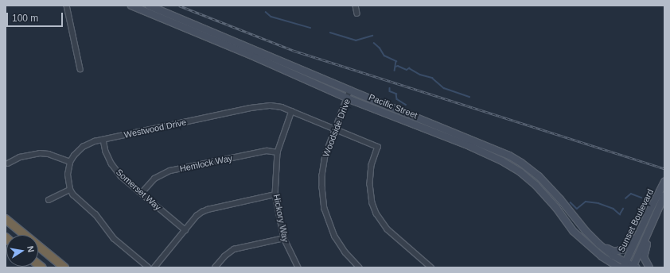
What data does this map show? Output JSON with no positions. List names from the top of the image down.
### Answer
{
  "streets": {
    "main road": ["Pacific Street", "Sunset Boulevard"],
    "street": [
      "Woodside Drive",
      "Westwood Drive",
      "Hemlock Way",
      "Somerset Way",
      "Hickory Way"
    ]
  },
  "crossings": [
    ["Pacific Street", "Woodside Drive"],
    ["Pacific Street", "Sunset Boulevard"],
    ["Woodside Drive", "Westwood Drive"],
    ["Westwood Drive", "Somerset Way"],
    ["Westwood Drive", "Hickory Way"],
    ["Hemlock Way", "Somerset Way"],
    ["Hemlock Way", "Hickory Way"]
  ],
  "scale_bar": "100 m",
  "north": "right"
}
